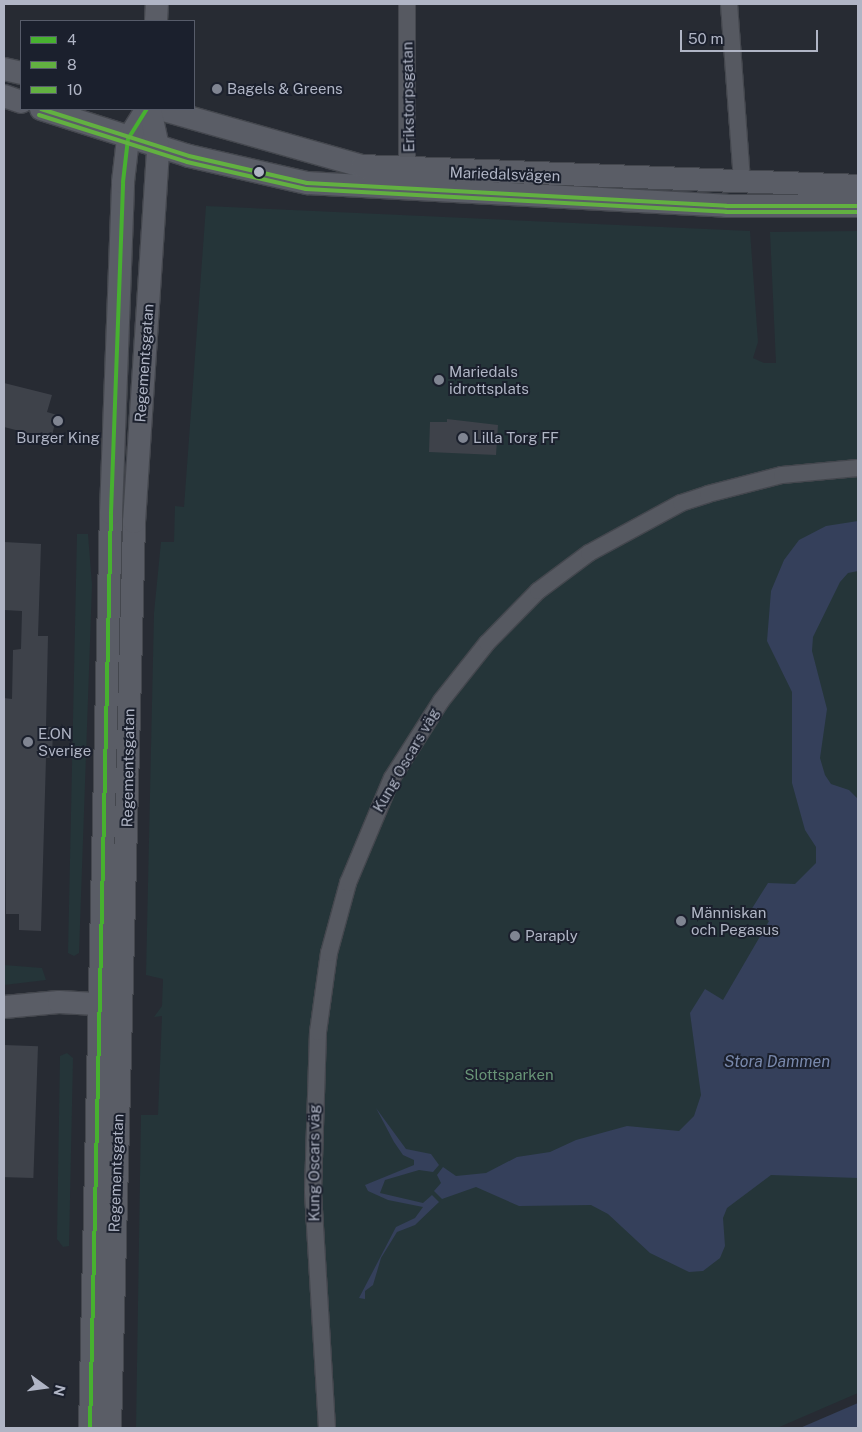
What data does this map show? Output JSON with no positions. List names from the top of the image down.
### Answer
{
  "streets": {
    "main road": ["Mariedalsvägen", "Regementsgatan"],
    "street": ["Erikstorpsgatan", "Kung Oscars väg"]
  },
  "crossings": [
    ["Erikstorpsgatan", "Mariedalsvägen"],
    ["Mariedalsvägen", "Regementsgatan"]
  ],
  "water": ["Stora Dammen"],
  "parks": ["Slottsparken"],
  "places": [
    "Bagels & Greens",
    "Mariedals idrottsplats",
    "Burger King",
    "Lilla Torg FF",
    "E.ON Sverige",
    "Människan och Pegasus",
    "Paraply"
  ],
  "lines": ["transit line 4", "transit line 8", "transit line 10"],
  "legend": ["4", "8", "10"],
  "scale_bar": "50 m",
  "north": "right"
}
